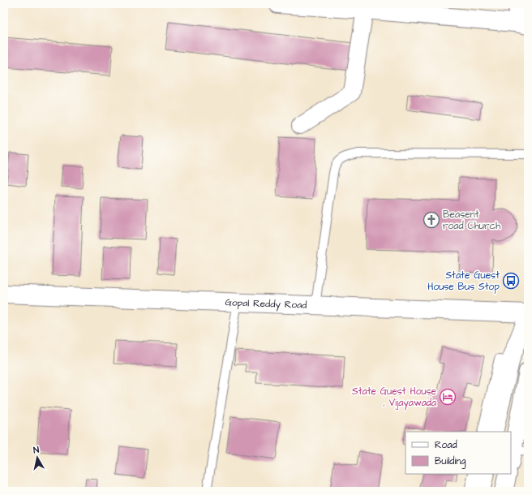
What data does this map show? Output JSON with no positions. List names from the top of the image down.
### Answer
{
  "streets": {
    "street": ["Gopal Reddy Road"]
  },
  "places": {
    "church": ["Beasent road Church"],
    "bus stop": ["State Guest House Bus Stop"],
    "hotel": ["State Guest House , Vijayawada"]
  },
  "legend": ["Road", "Building"],
  "north": "top"
}
